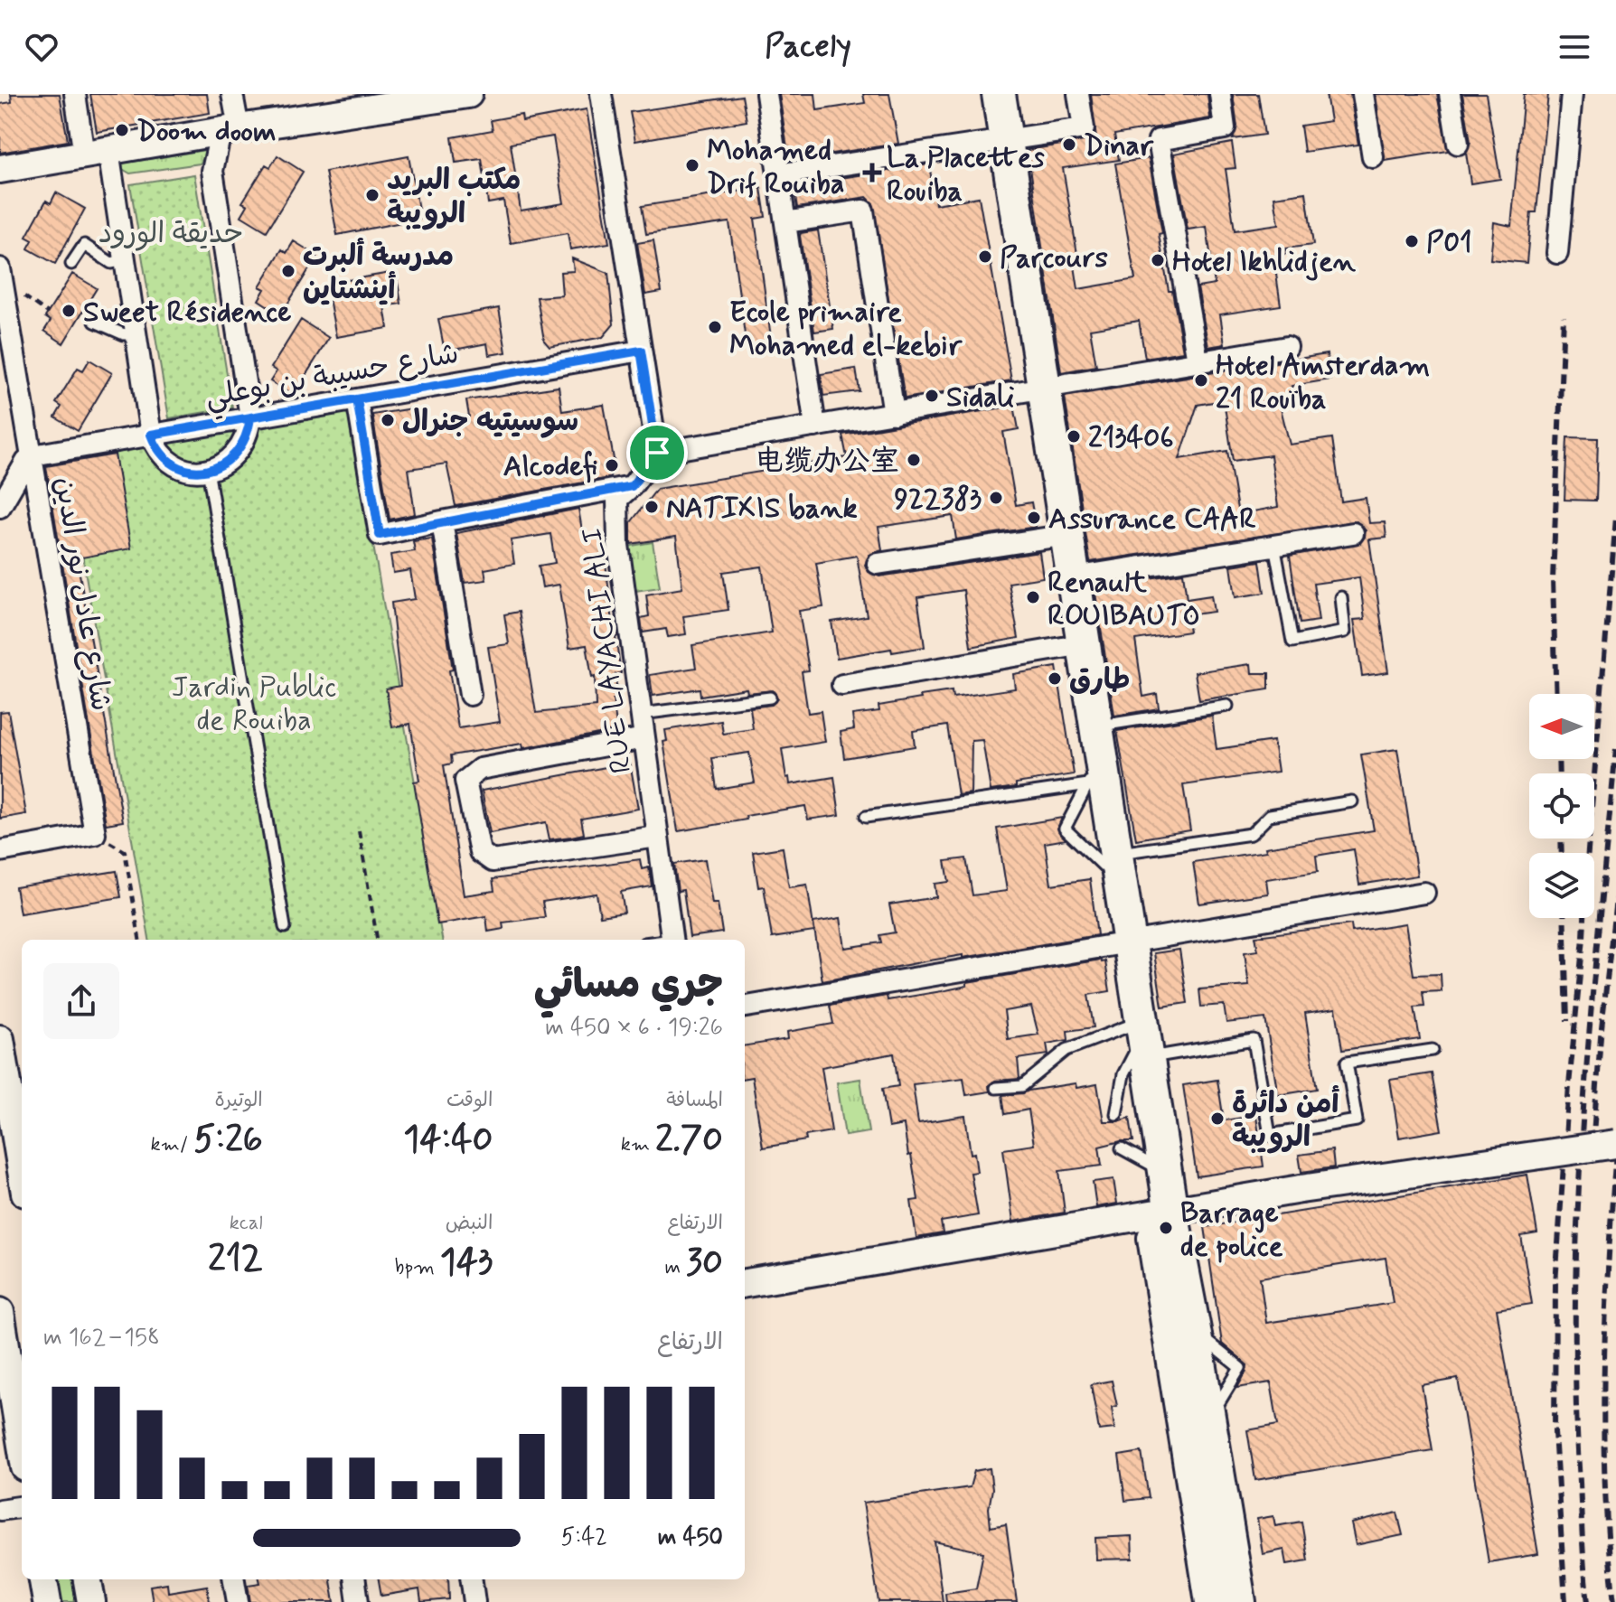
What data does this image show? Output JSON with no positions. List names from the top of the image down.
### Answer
{
  "streets": {
    "street": ["شارع حسيبة بن بوعلي", "شارع عادل نور الدين", "RUE LAYACHI ALI"]
  },
  "crossings": [
    ["شارع حسيبة بن بوعلي", "شارع عادل نور الدين"]
  ],
  "parks": ["حديقة الورود", "Jardin Public de Rouiba"],
  "places": {
    "other": [
      "Doom doom",
      "Dinar",
      "Mohamed Drif Rouiba",
      "مكتب البريد الرويبة",
      "P01",
      "Parcours",
      "Hotel Ikhlidjen",
      "مدرسة ألبرت أينشتاين",
      "Sweet Résidence",
      "Ecole primaire Mohamed el-kebir",
      "Hotel Amsterdam 21 Rouïba",
      "Sidali",
      "سوسيتيه جنرال",
      "213406",
      "电缆办公室",
      "Alcodefi",
      "922383",
      "NATIXIS bank",
      "Assurance CAAR",
      "Renault ROUIBAUTO",
      "طارق",
      "أمن دائرة الرويبة",
      "Barrage de police"
    ],
    "health": ["La Placettes Rouiba"]
  },
  "north": "left",
  "page": {
    "header": "Pacely",
    "heading": ["جري مسائي", "19:26 · 6 × 450 m"],
    "stats": [
      ["المسافة", "2.70 km"],
      ["الوقت", "14:40"],
      ["الوتيرة", "5:26 /km"],
      ["الارتفاع", "30 m"],
      ["النبض", "143 bpm"],
      ["kcal", "212"]
    ],
    "chart": ["الارتفاع", "158–162 m"],
    "list": [
      {
        "name": "450 m",
        "note": "5:42"
      }
    ]
  }
}
